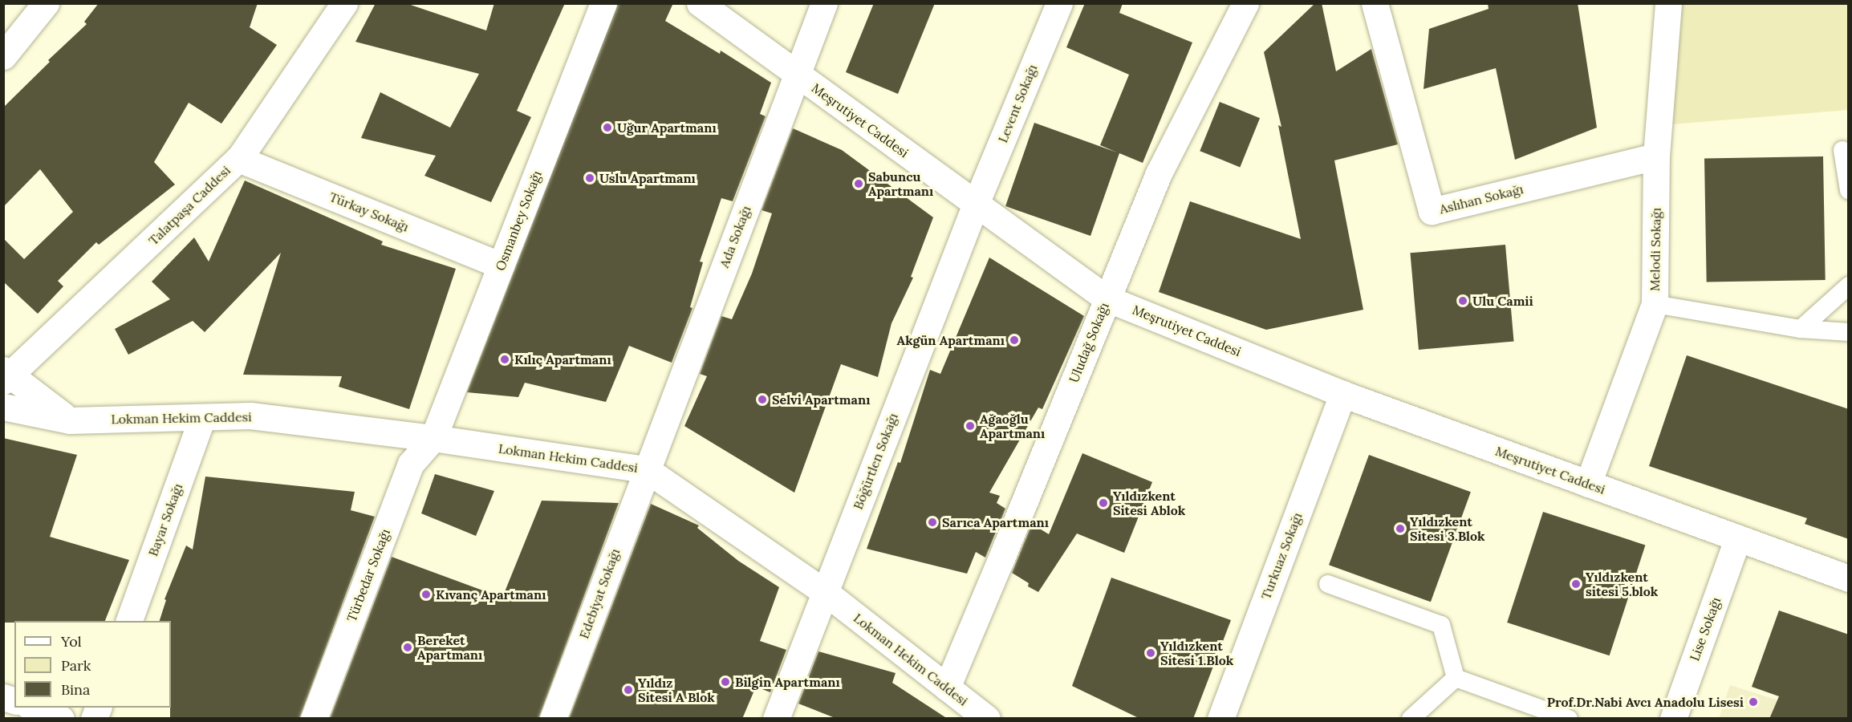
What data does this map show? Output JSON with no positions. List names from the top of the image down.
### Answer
{
  "streets": {
    "street": [
      "Levent Sokağı",
      "Meşrutiyet Caddesi",
      "Aslıhan Sokağı",
      "Talatpaşa Caddesi",
      "Türkay Sokağı",
      "Osmanbey Sokağı",
      "Ada Sokağı",
      "Melodi Sokağı",
      "Uludağ Sokağı",
      "Lokman Hekim Caddesi",
      "Böğürtlen Sokağı",
      "Bayar Sokağı",
      "Turkuaz Sokağı",
      "Türbedar Sokağı",
      "Edebiyat Sokağı",
      "Lise Sokağı"
    ]
  },
  "crossings": [
    ["Levent Sokağı", "Meşrutiyet Caddesi"],
    ["Levent Sokağı", "Böğürtlen Sokağı"],
    ["Meşrutiyet Caddesi", "Ada Sokağı"],
    ["Meşrutiyet Caddesi", "Melodi Sokağı"],
    ["Meşrutiyet Caddesi", "Uludağ Sokağı"],
    ["Meşrutiyet Caddesi", "Böğürtlen Sokağı"],
    ["Meşrutiyet Caddesi", "Turkuaz Sokağı"],
    ["Meşrutiyet Caddesi", "Lise Sokağı"],
    ["Aslıhan Sokağı", "Melodi Sokağı"],
    ["Talatpaşa Caddesi", "Türkay Sokağı"],
    ["Türkay Sokağı", "Osmanbey Sokağı"],
    ["Osmanbey Sokağı", "Lokman Hekim Caddesi"],
    ["Osmanbey Sokağı", "Türbedar Sokağı"],
    ["Ada Sokağı", "Lokman Hekim Caddesi"],
    ["Ada Sokağı", "Edebiyat Sokağı"],
    ["Uludağ Sokağı", "Lokman Hekim Caddesi"],
    ["Lokman Hekim Caddesi", "Böğürtlen Sokağı"],
    ["Lokman Hekim Caddesi", "Bayar Sokağı"],
    ["Lokman Hekim Caddesi", "Türbedar Sokağı"],
    ["Lokman Hekim Caddesi", "Edebiyat Sokağı"]
  ],
  "places": [
    "Uğur Apartmanı",
    "Uslu Apartmanı",
    "Sabuncu Apartmanı",
    "Ulu Camii",
    "Akgün Apartmanı",
    "Kılıç Apartmanı",
    "Selvi Apartmanı",
    "Ağaoğlu Apartmanı",
    "Yıldızkent Sitesi Ablok",
    "Sarıca Apartmanı",
    "Yıldızkent Sitesi 3.Blok",
    "Yıldızkent sitesi 5.blok",
    "Kıvanç Apartmanı",
    "Bereket Apartmanı",
    "Yıldızkent Sitesi 1.Blok",
    "Bilgin Apartmanı",
    "Yıldız Sitesi A Blok",
    "Prof.Dr.Nabi Avcı Anadolu Lisesi"
  ],
  "legend": ["Yol", "Park", "Bina"]
}
